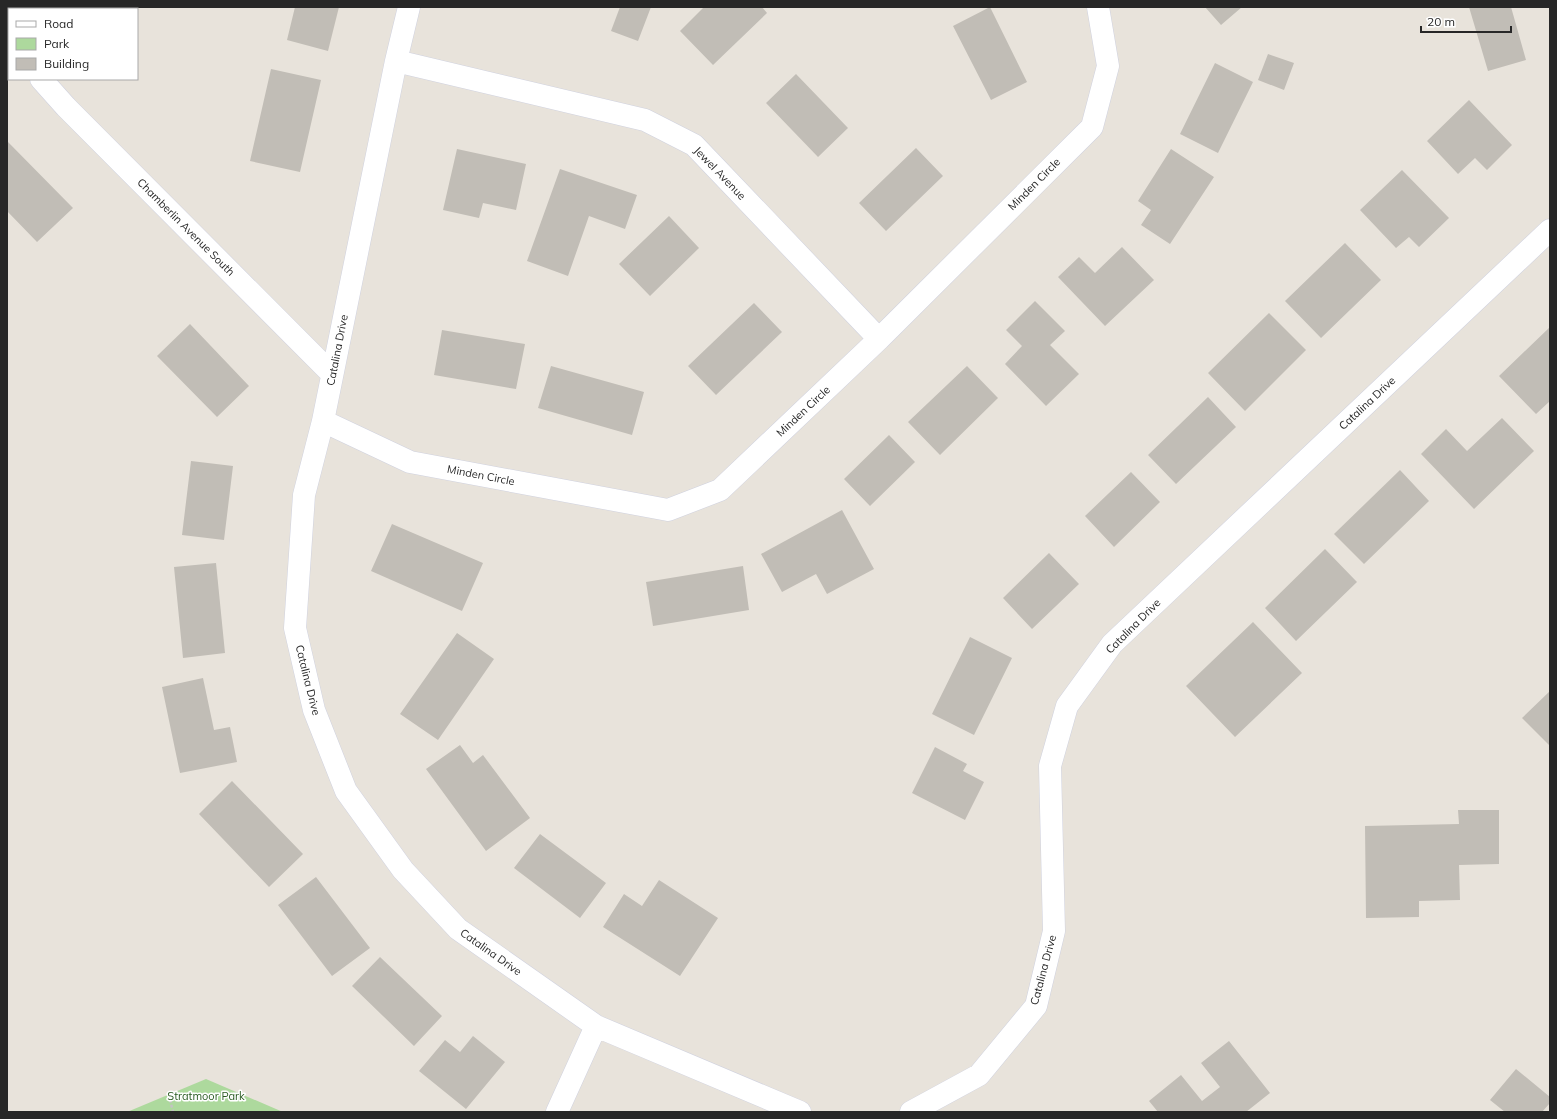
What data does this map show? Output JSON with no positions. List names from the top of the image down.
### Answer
{
  "streets": {
    "street": [
      "Jewel Avenue",
      "Minden Circle",
      "Chamberlin Avenue South",
      "Catalina Drive"
    ]
  },
  "crossings": [
    ["Jewel Avenue", "Minden Circle"],
    ["Jewel Avenue", "Catalina Drive"],
    ["Minden Circle", "Catalina Drive"],
    ["Chamberlin Avenue South", "Catalina Drive"]
  ],
  "parks": ["Stratmoor Park"],
  "legend": ["Road", "Park", "Building"],
  "scale_bar": "20 m"
}
